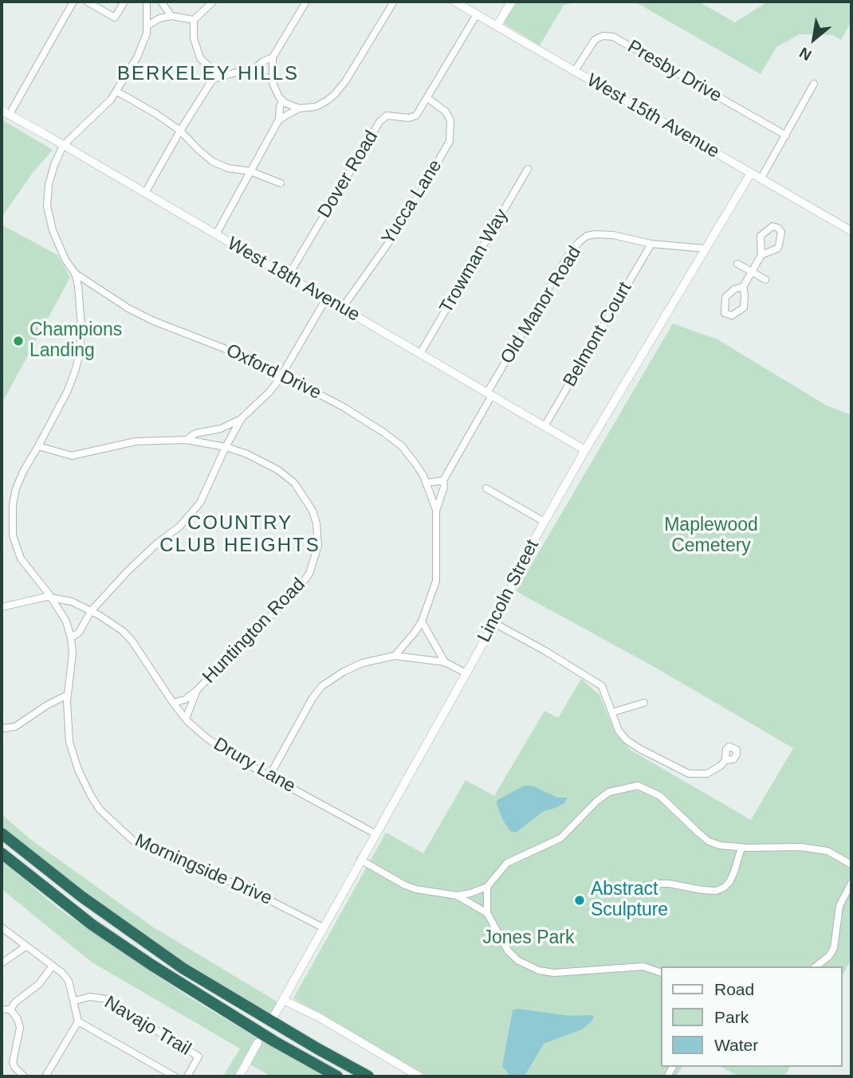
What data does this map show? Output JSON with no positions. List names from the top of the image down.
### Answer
{
  "streets": {
    "street": [
      "Presby Drive",
      "West 15th Avenue",
      "Dover Road",
      "Yucca Lane",
      "Trowman Way",
      "West 18th Avenue",
      "Old Manor Road",
      "Belmont Court",
      "Oxford Drive",
      "Lincoln Street",
      "Huntington Road",
      "Drury Lane",
      "Morningside Drive",
      "Navajo Trail"
    ]
  },
  "crossings": [
    ["Presby Drive", "West 15th Avenue"],
    ["West 15th Avenue", "Dover Road"],
    ["West 15th Avenue", "Lincoln Street"],
    ["Dover Road", "Yucca Lane"],
    ["Dover Road", "West 18th Avenue"],
    ["Yucca Lane", "West 18th Avenue"],
    ["Trowman Way", "West 18th Avenue"],
    ["West 18th Avenue", "Old Manor Road"],
    ["West 18th Avenue", "Belmont Court"],
    ["West 18th Avenue", "Lincoln Street"],
    ["West 18th Avenue", "Morningside Drive"],
    ["Old Manor Road", "Belmont Court"],
    ["Old Manor Road", "Oxford Drive"],
    ["Old Manor Road", "Lincoln Street"],
    ["Oxford Drive", "Morningside Drive"],
    ["Lincoln Street", "Drury Lane"],
    ["Lincoln Street", "Morningside Drive"],
    ["Huntington Road", "Drury Lane"],
    ["Huntington Road", "Morningside Drive"],
    ["Drury Lane", "Morningside Drive"]
  ],
  "districts": ["BERKELEY HILLS", "COUNTRY CLUB HEIGHTS"],
  "parks": ["Maplewood Cemetery", "Jones Park"],
  "places": ["Champions Landing", "Abstract Sculpture"],
  "legend": ["Road", "Park", "Water"],
  "north": "bottom left"
}
